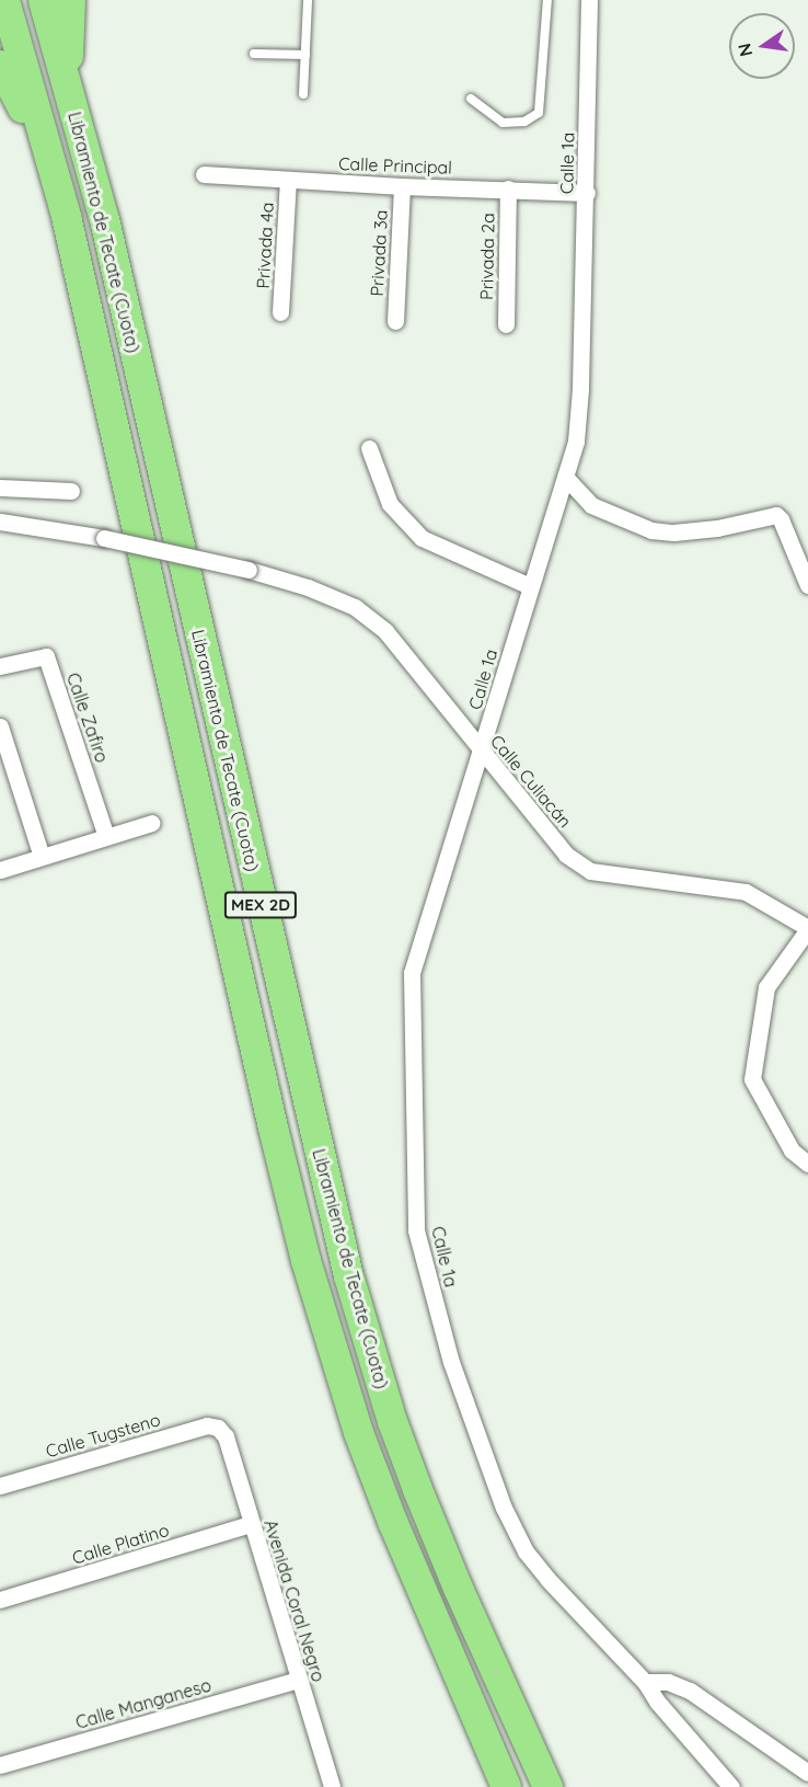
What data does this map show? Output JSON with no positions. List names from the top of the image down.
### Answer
{
  "streets": {
    "highway": ["Libramiento de Tecate (Cuota)", "MEX 2D"],
    "street": [
      "Calle 1a",
      "Calle Principal",
      "Privada 4a",
      "Privada 3a",
      "Privada 2a",
      "Calle Zafiro",
      "Calle Culiacán",
      "Calle Tugsteno",
      "Calle Platino",
      "Avenida Coral Negro",
      "Calle Manganeso"
    ]
  },
  "crossings": [
    ["Calle 1a", "Calle Principal"],
    ["Calle 1a", "Calle Culiacán"],
    ["Calle Principal", "Privada 4a"],
    ["Calle Principal", "Privada 3a"],
    ["Calle Principal", "Privada 2a"],
    ["Calle Tugsteno", "Avenida Coral Negro"],
    ["Calle Platino", "Avenida Coral Negro"],
    ["Avenida Coral Negro", "Calle Manganeso"]
  ],
  "north": "left"
}
